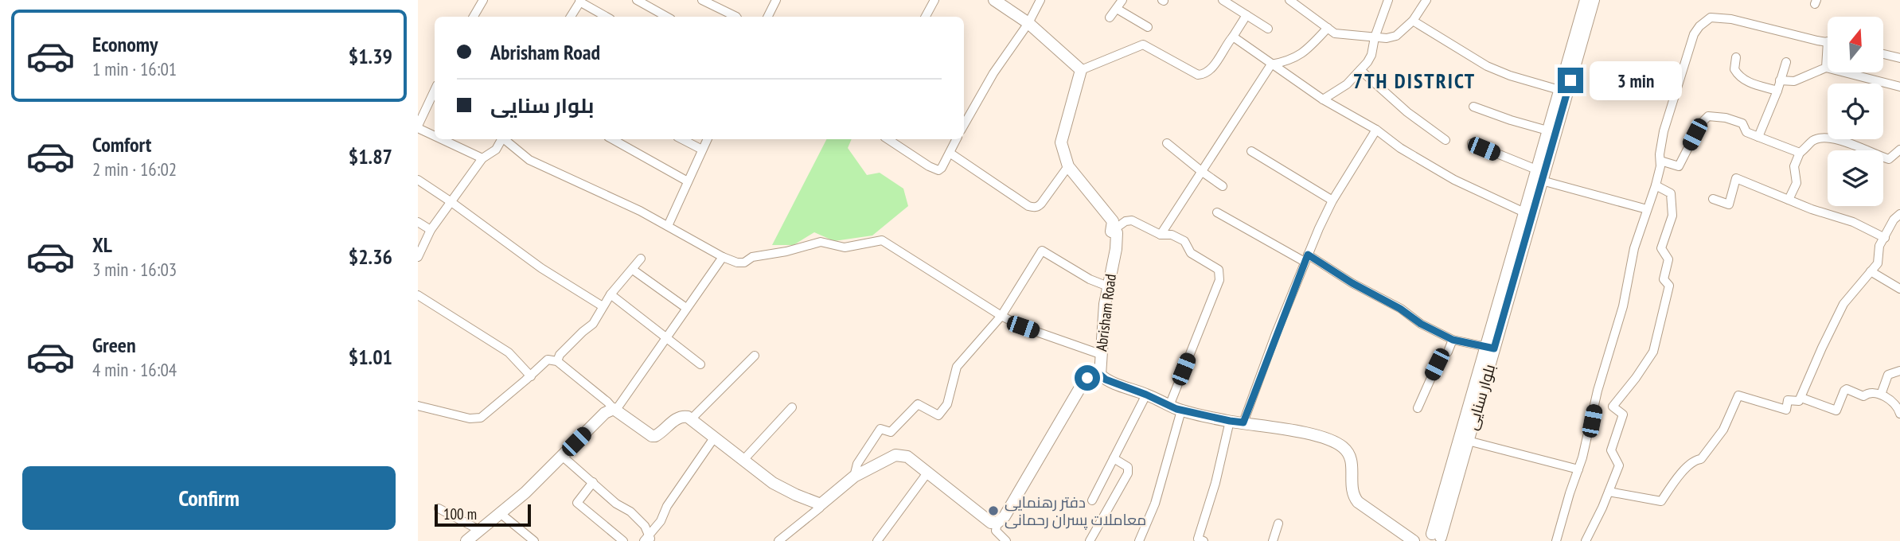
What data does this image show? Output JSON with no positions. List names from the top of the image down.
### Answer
{
  "streets": {
    "main road": ["Abrisham Road", "بلوار سنایی"]
  },
  "districts": ["7TH DISTRICT"],
  "places": ["دفتر رهنمایی معاملات پسران رحمانی"],
  "scale_bar": "100 m",
  "north": "top",
  "page": {
    "list": [
      {
        "name": "Economy",
        "note": "1 min · 16:01",
        "value": "$1.39"
      },
      {
        "name": "Comfort",
        "note": "2 min · 16:02",
        "value": "$1.87"
      },
      {
        "name": "XL",
        "note": "3 min · 16:03",
        "value": "$2.36"
      },
      {
        "name": "Green",
        "note": "4 min · 16:04",
        "value": "$1.01"
      }
    ],
    "banner": ["Abrisham Road", "بلوار سنایی"],
    "bubble": "3 min",
    "buttons": "Confirm",
    "scale": "100 m"
  }
}
